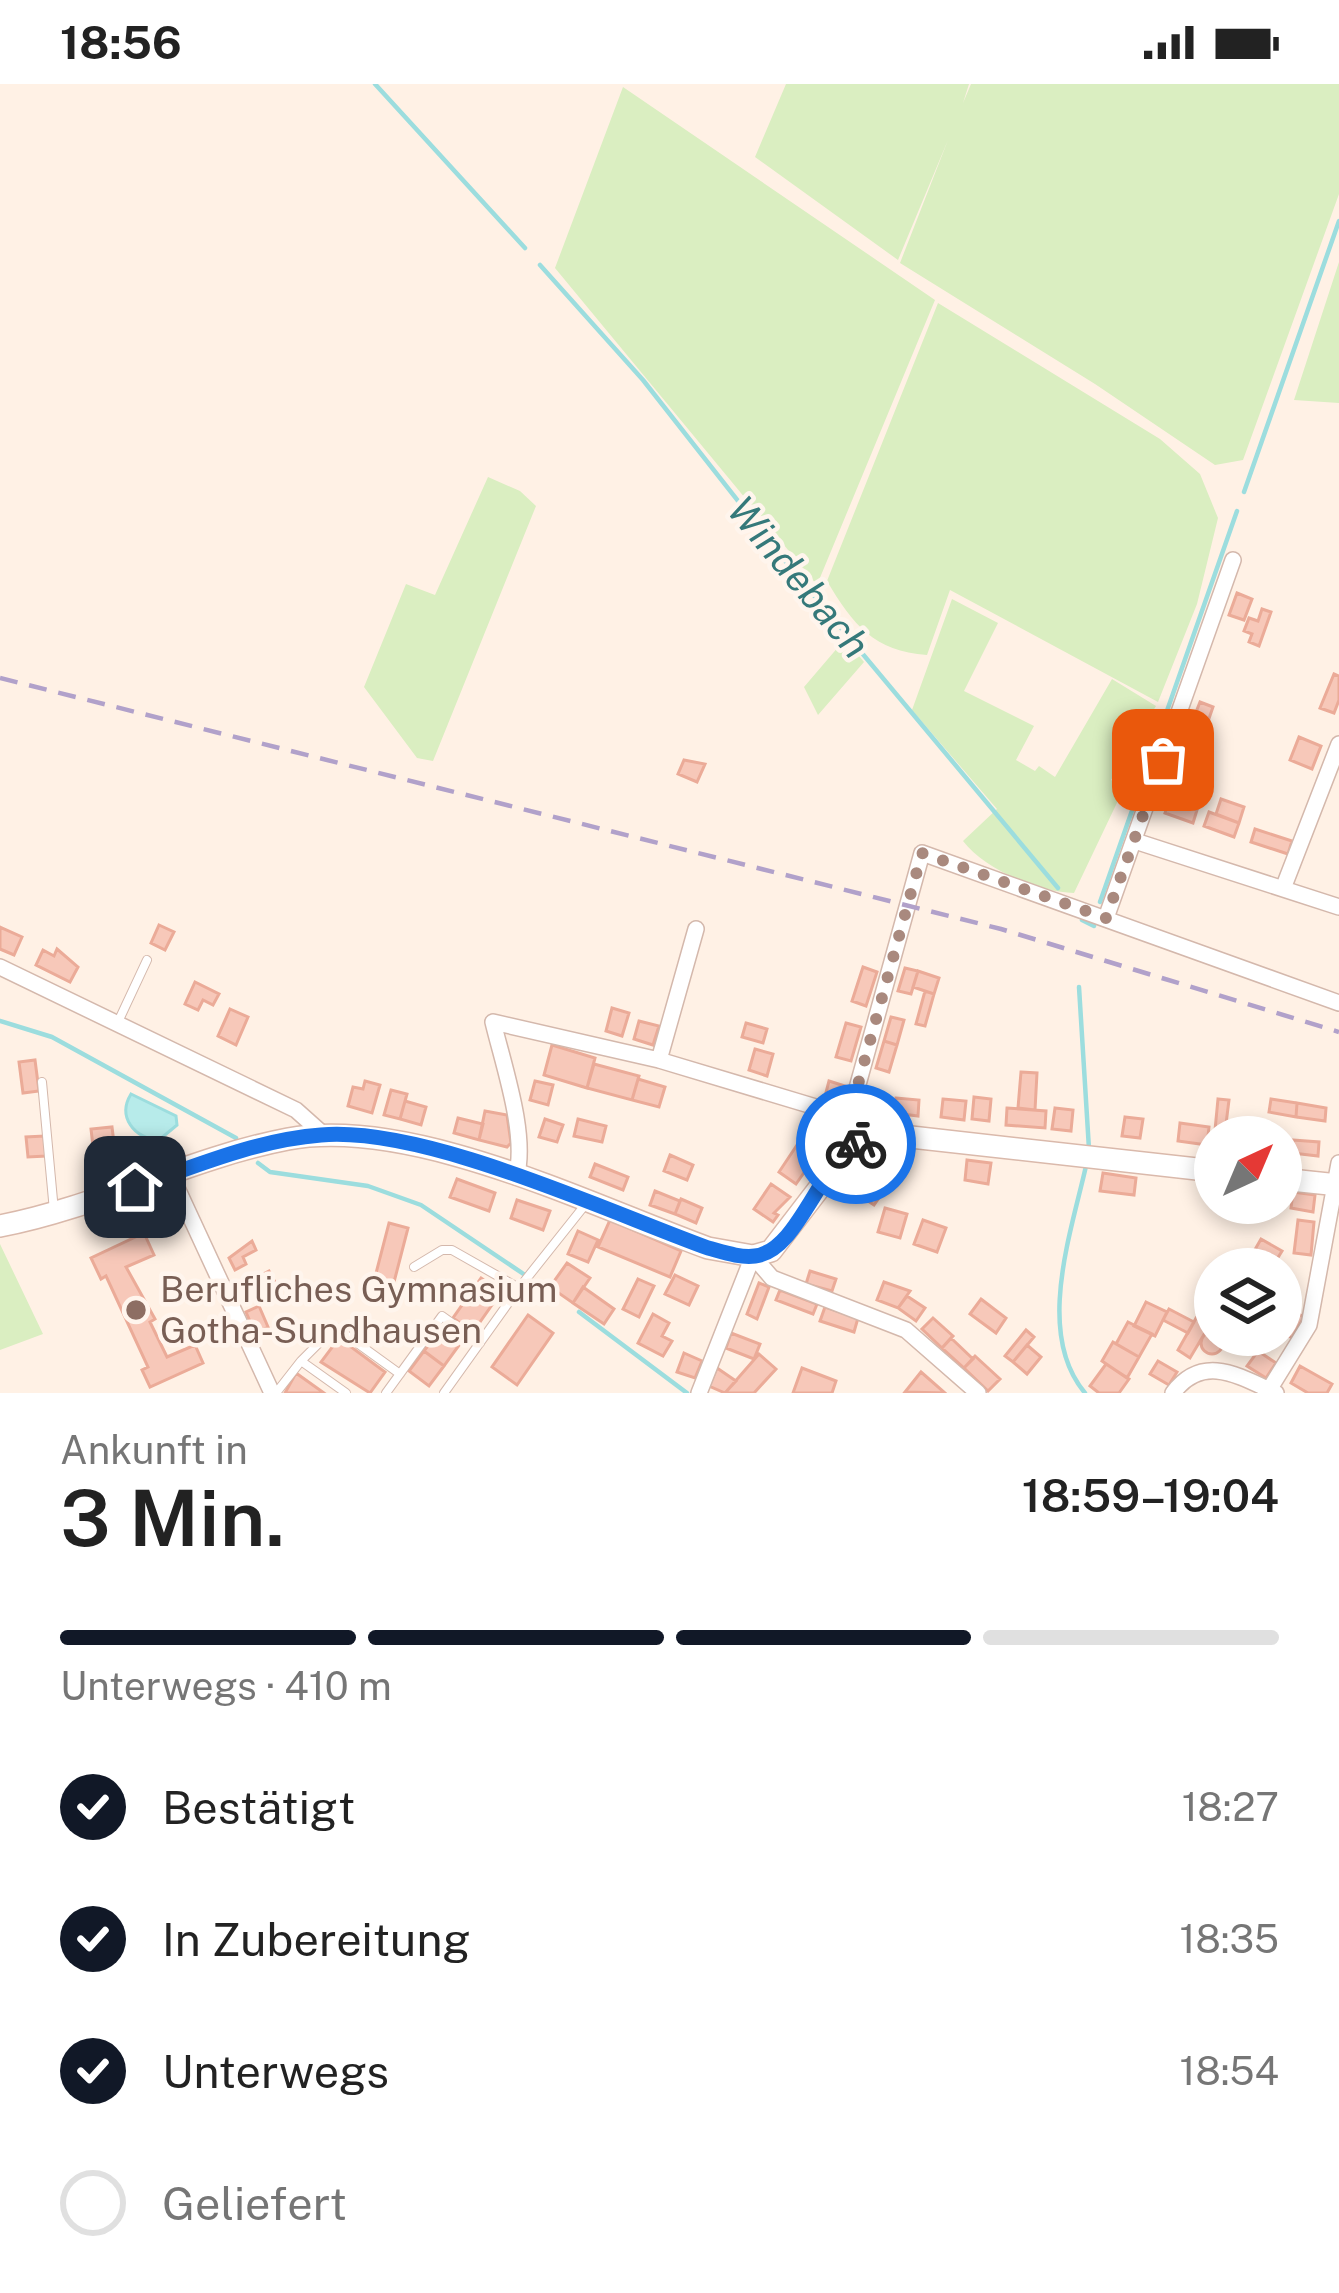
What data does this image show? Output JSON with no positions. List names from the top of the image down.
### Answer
{
  "water": ["Windebach"],
  "places": ["Berufliches Gymnasium Gotha-Sundhausen"],
  "north": "top right",
  "page": {
    "status": "18:56",
    "heading": ["3 Min.", "Ankunft in", "18:59–19:04"],
    "bar": "Unterwegs · 410 m",
    "list": [
      ["Bestätigt", "18:27"],
      ["In Zubereitung", "18:35"],
      ["Unterwegs", "18:54"],
      "Geliefert"
    ]
  }
}
